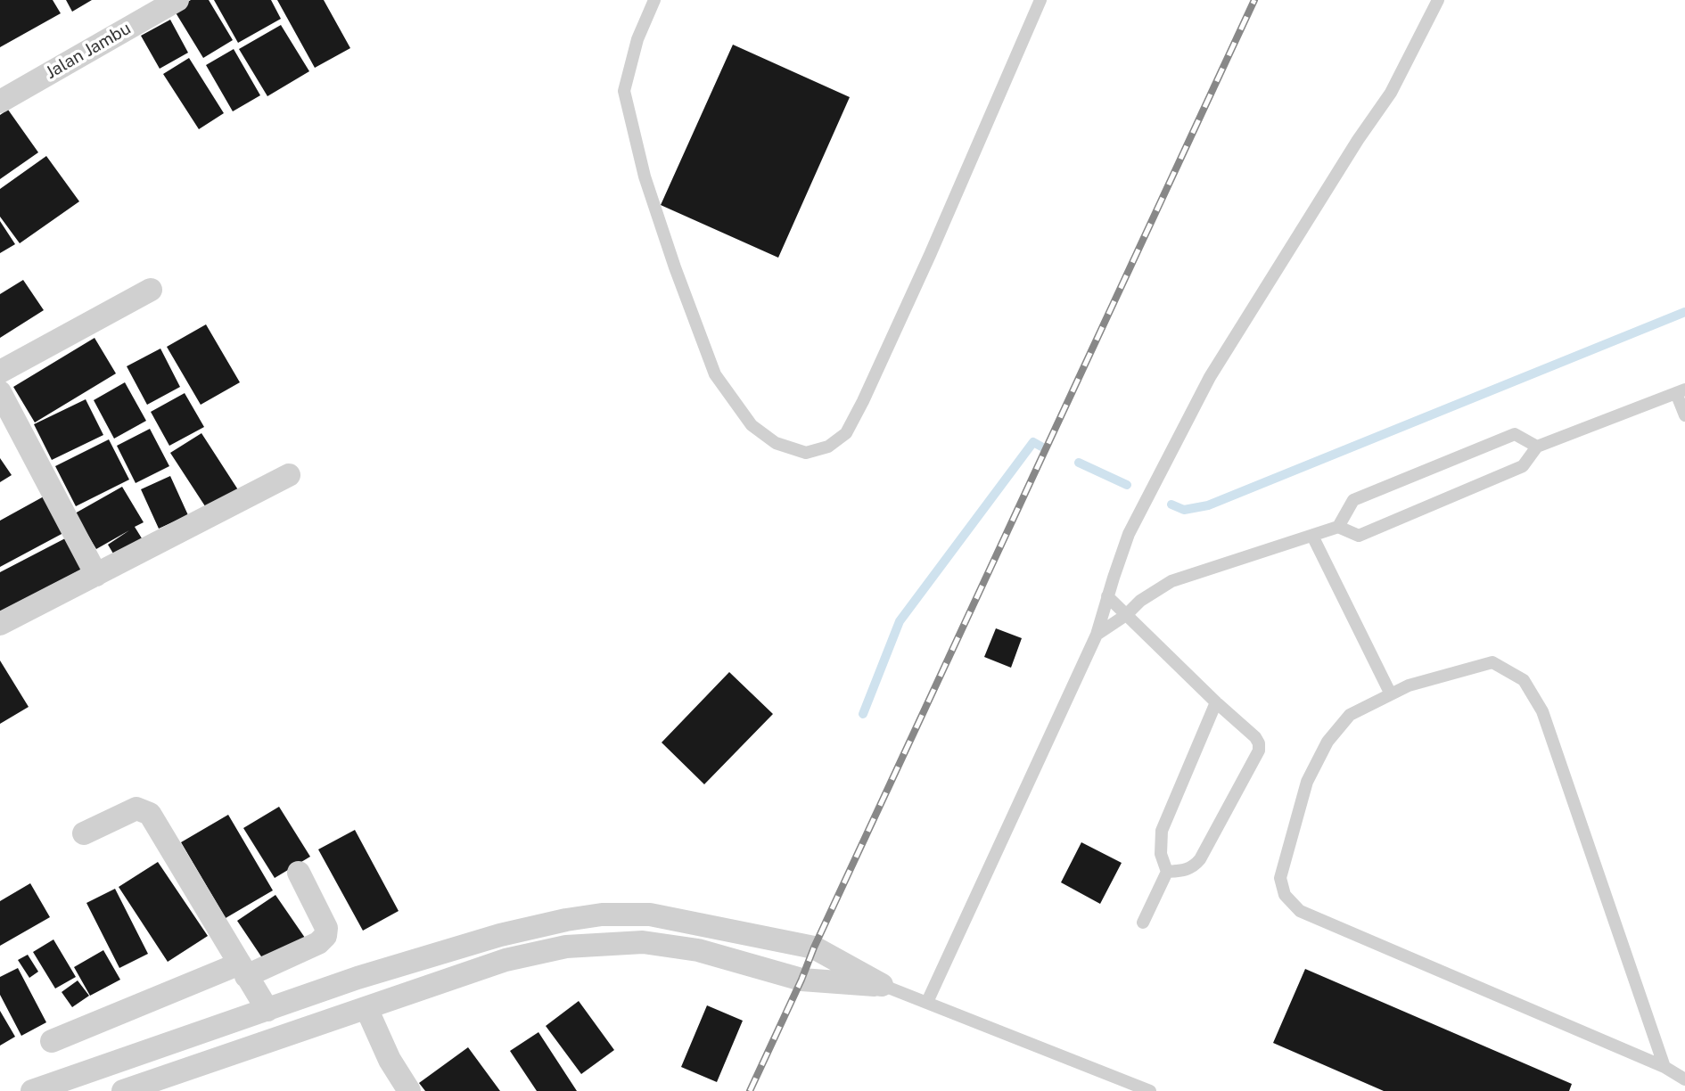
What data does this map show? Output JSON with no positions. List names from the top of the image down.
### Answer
{
  "streets": {
    "street": ["Jalan Jambu"]
  }
}
